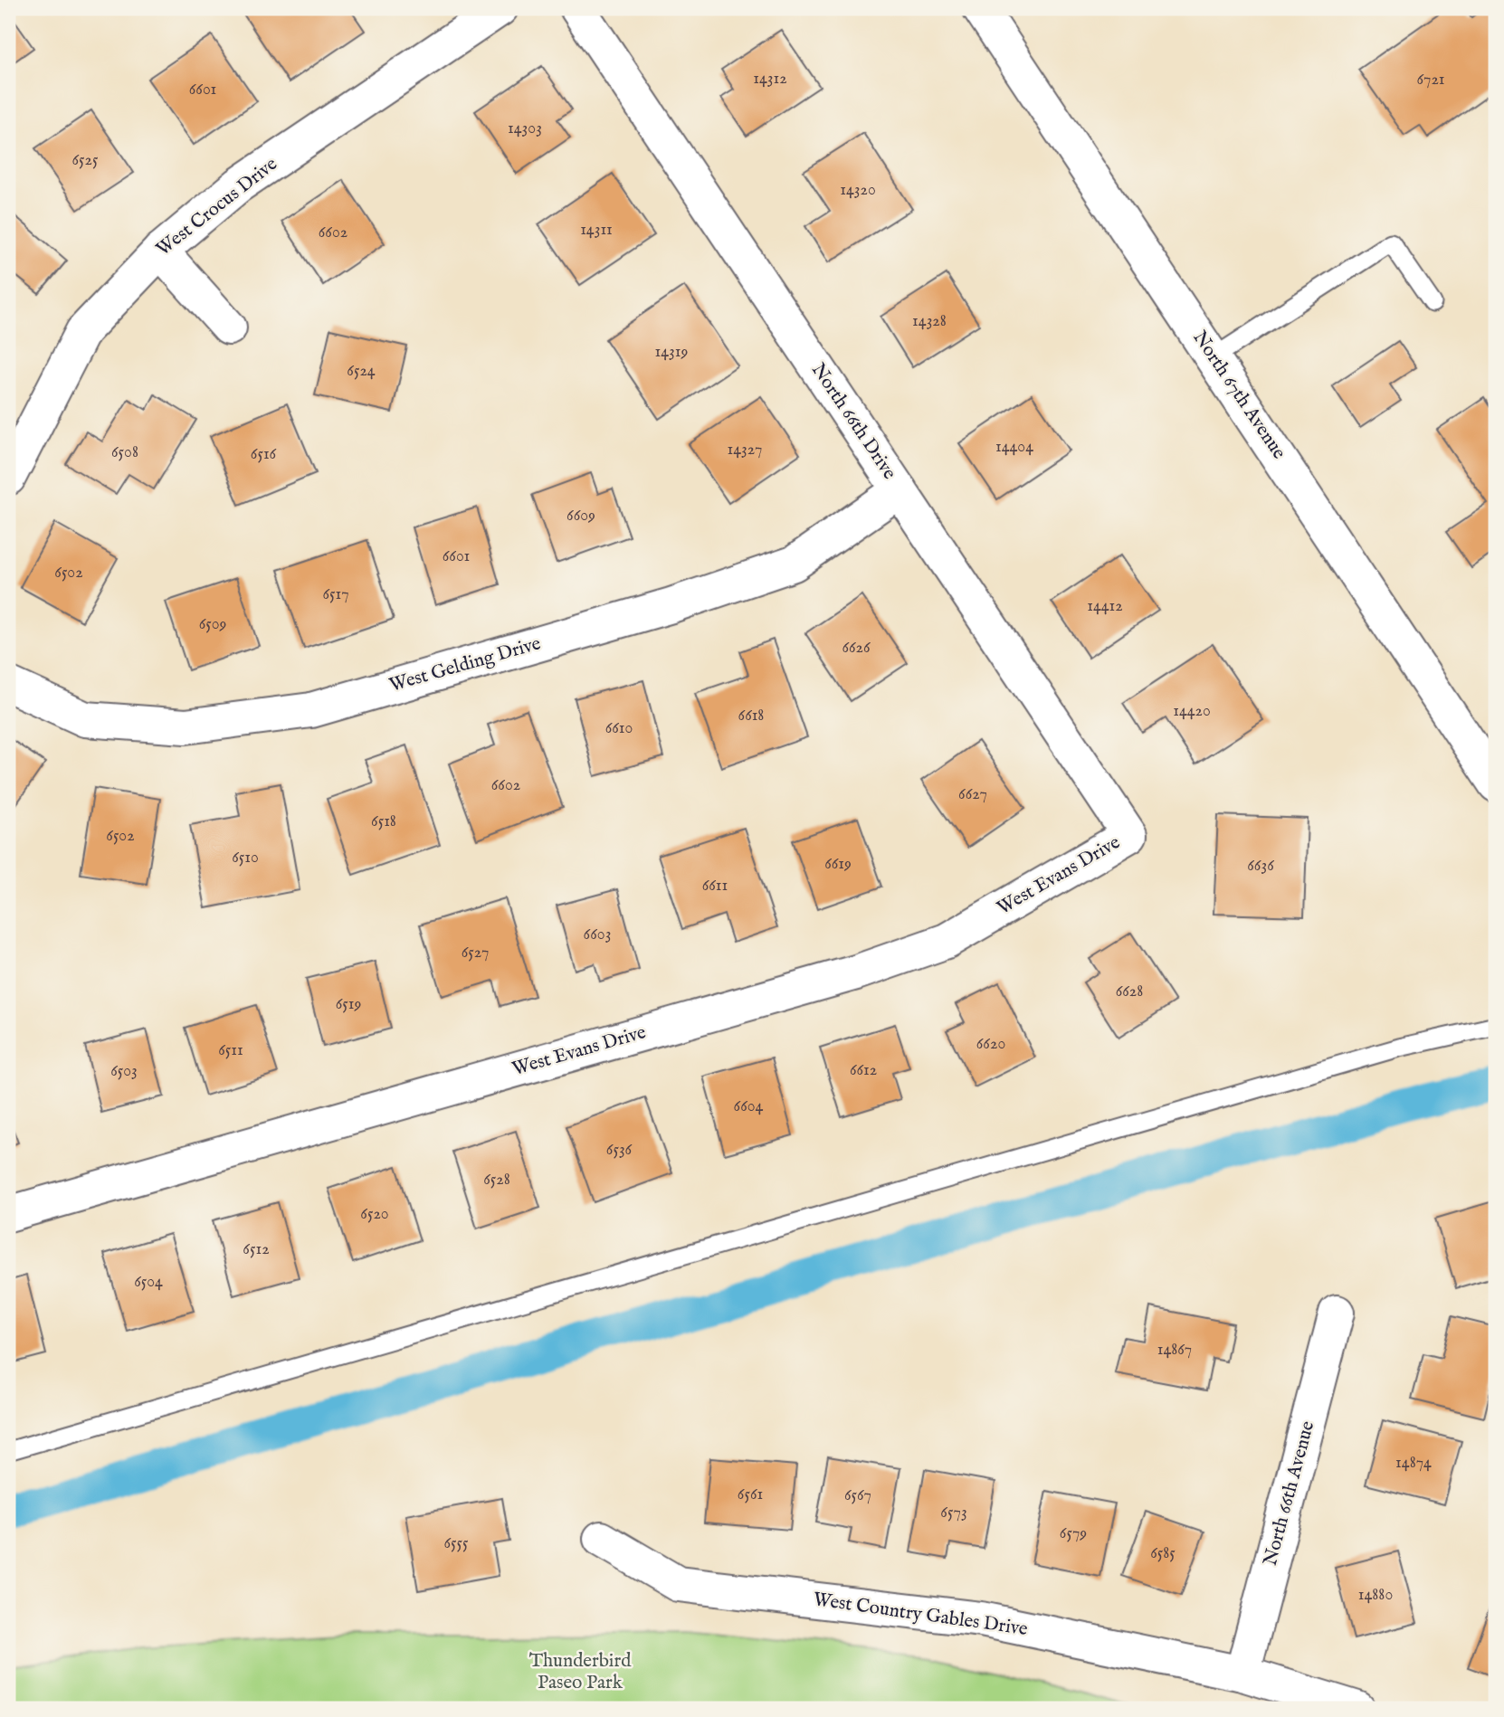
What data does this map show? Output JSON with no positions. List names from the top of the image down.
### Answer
{
  "streets": {
    "street": [
      "West Crocus Drive",
      "North 67th Avenue",
      "North 66th Drive",
      "West Gelding Drive",
      "West Evans Drive",
      "North 66th Avenue",
      "West Country Gables Drive"
    ]
  },
  "crossings": [
    ["North 66th Drive", "West Gelding Drive"],
    ["North 66th Drive", "West Evans Drive"],
    ["North 66th Avenue", "West Country Gables Drive"]
  ],
  "parks": ["Thunderbird Paseo Park"],
  "house_numbers": [
    "14312",
    "6721",
    "6601",
    "14303",
    "6525",
    "14320",
    "14311",
    "6602",
    "14328",
    "14319",
    "6524",
    "14404",
    "14327",
    "6508",
    "6516",
    "6609",
    "6601",
    "6502",
    "6517",
    "14412",
    "6509",
    "6626",
    "14420",
    "6618",
    "6610",
    "6602",
    "6627",
    "6518",
    "6502",
    "6510",
    "6619",
    "6636",
    "6611",
    "6603",
    "6527",
    "6628",
    "6519",
    "6620",
    "6511",
    "6612",
    "6503",
    "6604",
    "6536",
    "6528",
    "6520",
    "6512",
    "6504",
    "14867",
    "14874",
    "6561",
    "6567",
    "6573",
    "6579",
    "6555",
    "6585",
    "14880"
  ]
}
